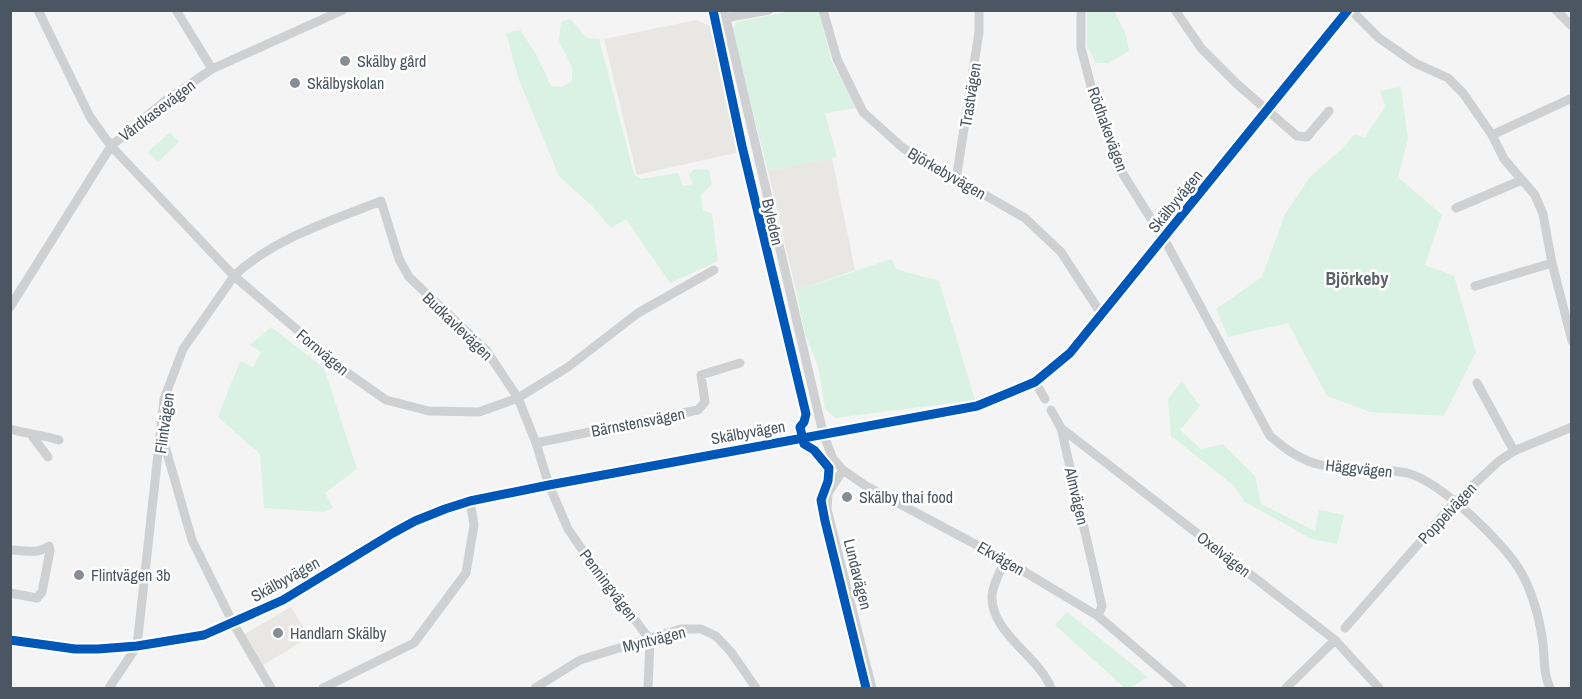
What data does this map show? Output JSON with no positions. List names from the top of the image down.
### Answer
{
  "streets": {
    "street": [
      "Trastvägen",
      "Vårdkasevägen",
      "Rödhakevägen",
      "Björkebyvägen",
      "Skälbyvägen",
      "Byleden",
      "Budkavlevägen",
      "Fornvägen",
      "Bärnstensvägen",
      "Flintvägen",
      "Häggvägen",
      "Almvägen",
      "Poppelvägen",
      "Oxelvägen",
      "Ekvägen",
      "Lundavägen",
      "Penningvägen",
      "Myntvägen"
    ]
  },
  "crossings": [
    ["Trastvägen", "Björkebyvägen"],
    ["Vårdkasevägen", "Fornvägen"],
    ["Rödhakevägen", "Skälbyvägen"],
    ["Rödhakevägen", "Häggvägen"],
    ["Björkebyvägen", "Skälbyvägen"],
    ["Skälbyvägen", "Byleden"],
    ["Skälbyvägen", "Budkavlevägen"],
    ["Skälbyvägen", "Flintvägen"],
    ["Skälbyvägen", "Häggvägen"],
    ["Skälbyvägen", "Ekvägen"],
    ["Skälbyvägen", "Penningvägen"],
    ["Byleden", "Ekvägen"],
    ["Budkavlevägen", "Fornvägen"],
    ["Budkavlevägen", "Bärnstensvägen"],
    ["Budkavlevägen", "Flintvägen"],
    ["Budkavlevägen", "Penningvägen"],
    ["Fornvägen", "Flintvägen"],
    ["Häggvägen", "Poppelvägen"],
    ["Almvägen", "Oxelvägen"],
    ["Almvägen", "Ekvägen"],
    ["Ekvägen", "Lundavägen"],
    ["Penningvägen", "Myntvägen"]
  ],
  "districts": ["Björkeby"],
  "places": [
    "Skälby gård",
    "Skälbyskolan",
    "Skälby thai food",
    "Flintvägen 3b",
    "Handlarn Skälby"
  ]
}
